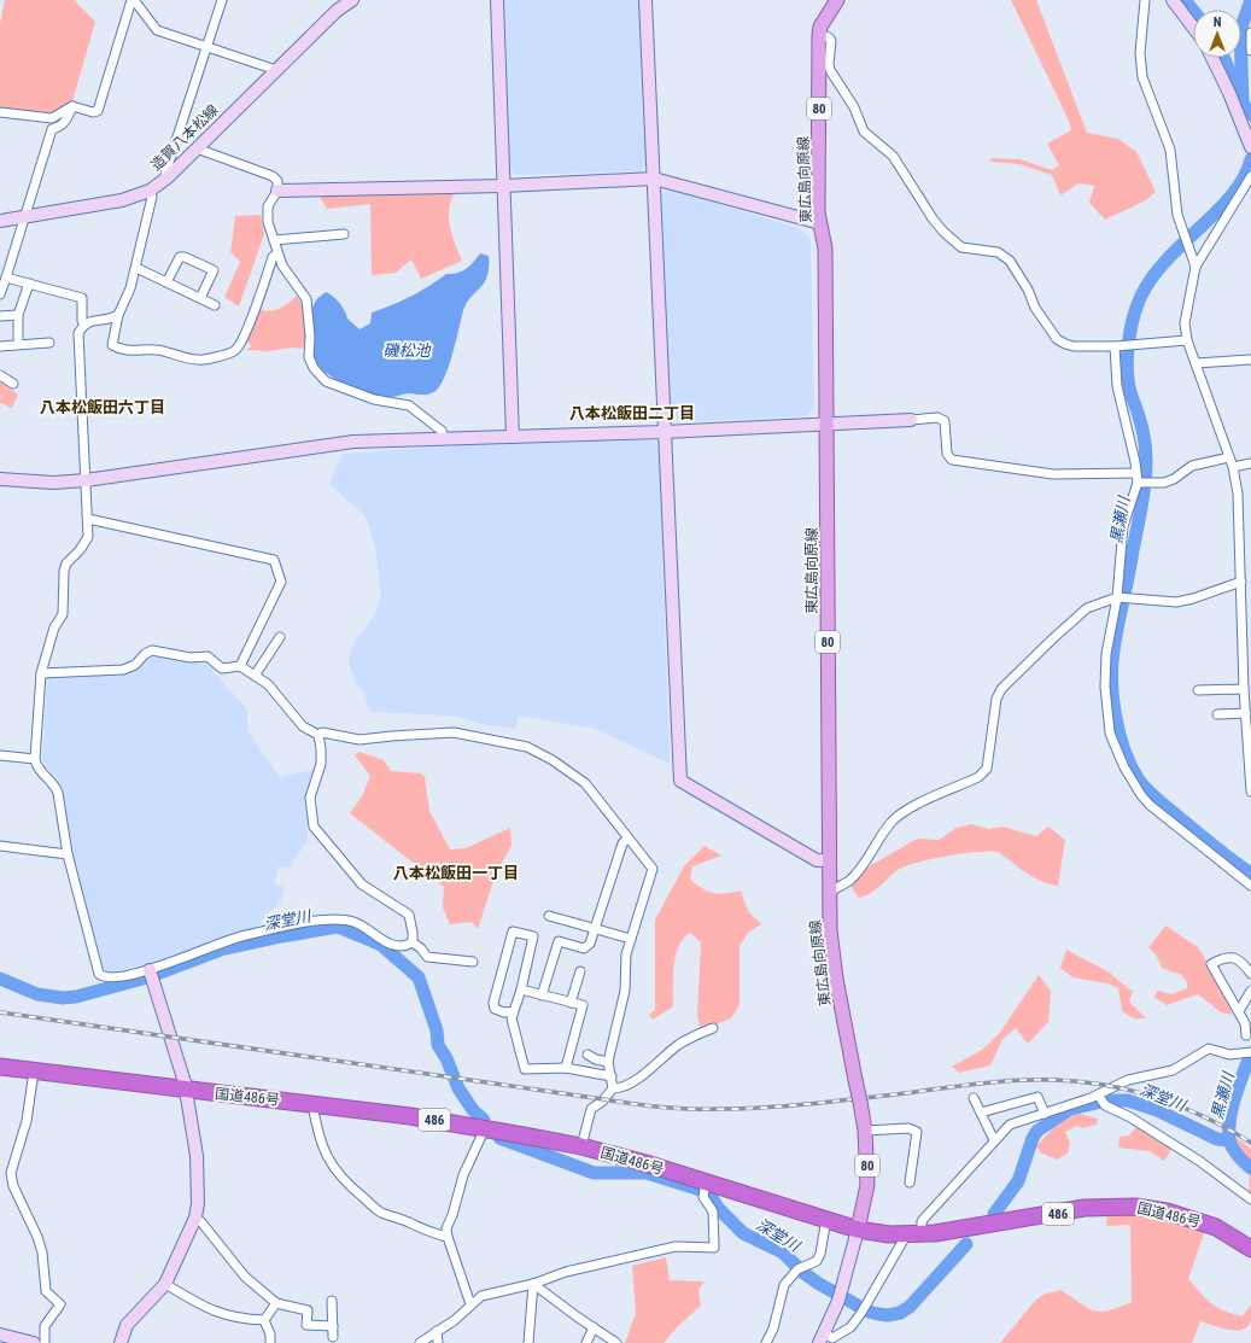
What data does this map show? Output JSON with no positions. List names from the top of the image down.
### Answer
{
  "streets": {
    "highway": ["国道486号", "486"],
    "main road": ["80", "東広島向原線"],
    "street": ["造賀八本松線"]
  },
  "crossings": [
    ["東広島向原線", "国道486号"]
  ],
  "districts": ["八本松飯田六丁目", "八本松飯田二丁目", "八本松飯田一丁目"],
  "water": ["磯松池", "黒瀬川", "深堂川"],
  "north": "top"
}
